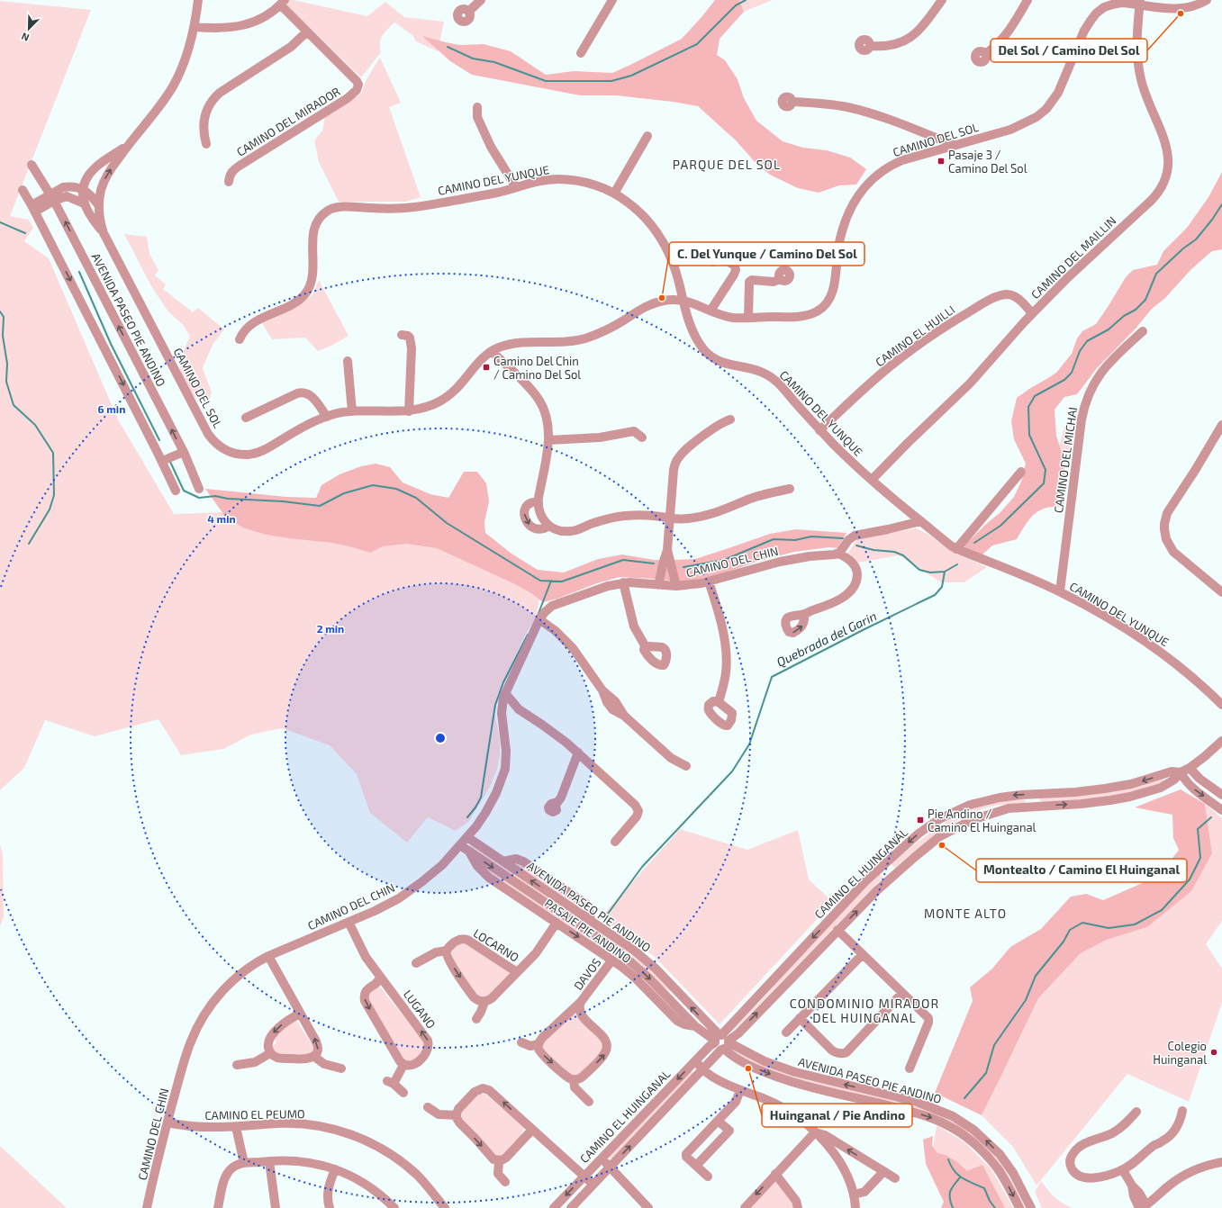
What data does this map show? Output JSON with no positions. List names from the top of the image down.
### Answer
{
  "streets": {
    "street": [
      "CAMINO DEL MIRADOR",
      "CAMINO DEL SOL",
      "CAMINO DEL YUNQUE",
      "CAMINO DEL MAILLIN",
      "AVENIDA PASEO PIE ANDINO",
      "CAMINO EL HUILLI",
      "CAMINO DEL MICHAI",
      "CAMINO DEL CHIN",
      "CAMINO EL HUINGANAL",
      "PASAJE PIE ANDINO",
      "LOCARNO",
      "DAVOS",
      "LUGANO",
      "CAMINO EL PEUMO"
    ]
  },
  "crossings": [
    ["CAMINO DEL SOL", "CAMINO DEL YUNQUE"],
    ["CAMINO DEL SOL", "CAMINO DEL MAILLIN"],
    ["CAMINO DEL YUNQUE", "CAMINO DEL MAILLIN"],
    ["CAMINO DEL YUNQUE", "CAMINO EL HUILLI"],
    ["CAMINO DEL YUNQUE", "CAMINO DEL MICHAI"],
    ["CAMINO DEL MAILLIN", "CAMINO EL HUILLI"],
    ["AVENIDA PASEO PIE ANDINO", "CAMINO DEL CHIN"],
    ["AVENIDA PASEO PIE ANDINO", "CAMINO EL HUINGANAL"],
    ["AVENIDA PASEO PIE ANDINO", "PASAJE PIE ANDINO"],
    ["CAMINO DEL CHIN", "PASAJE PIE ANDINO"],
    ["CAMINO DEL CHIN", "LUGANO"],
    ["CAMINO DEL CHIN", "CAMINO EL PEUMO"],
    ["PASAJE PIE ANDINO", "LOCARNO"],
    ["PASAJE PIE ANDINO", "DAVOS"]
  ],
  "districts": ["PARQUE DEL SOL", "MONTE ALTO", "CONDOMINIO MIRADOR DEL HUINGANAL"],
  "water": ["Quebrada del Garin"],
  "places": {
    "other": [
      "Del Sol / Camino Del Sol",
      "C. Del Yunque / Camino Del Sol",
      "Montealto / Camino El Huinganal",
      "Colegio Huinganal",
      "Huinganal / Pie Andino"
    ],
    "transit": ["Pasaje 3 / Camino Del Sol", "Camino Del Chin / Camino Del Sol", "Pie Andino / Camino El Huinganal"]
  },
  "north": "bottom left",
  "rings": ["6 min", "4 min", "2 min"]
}
